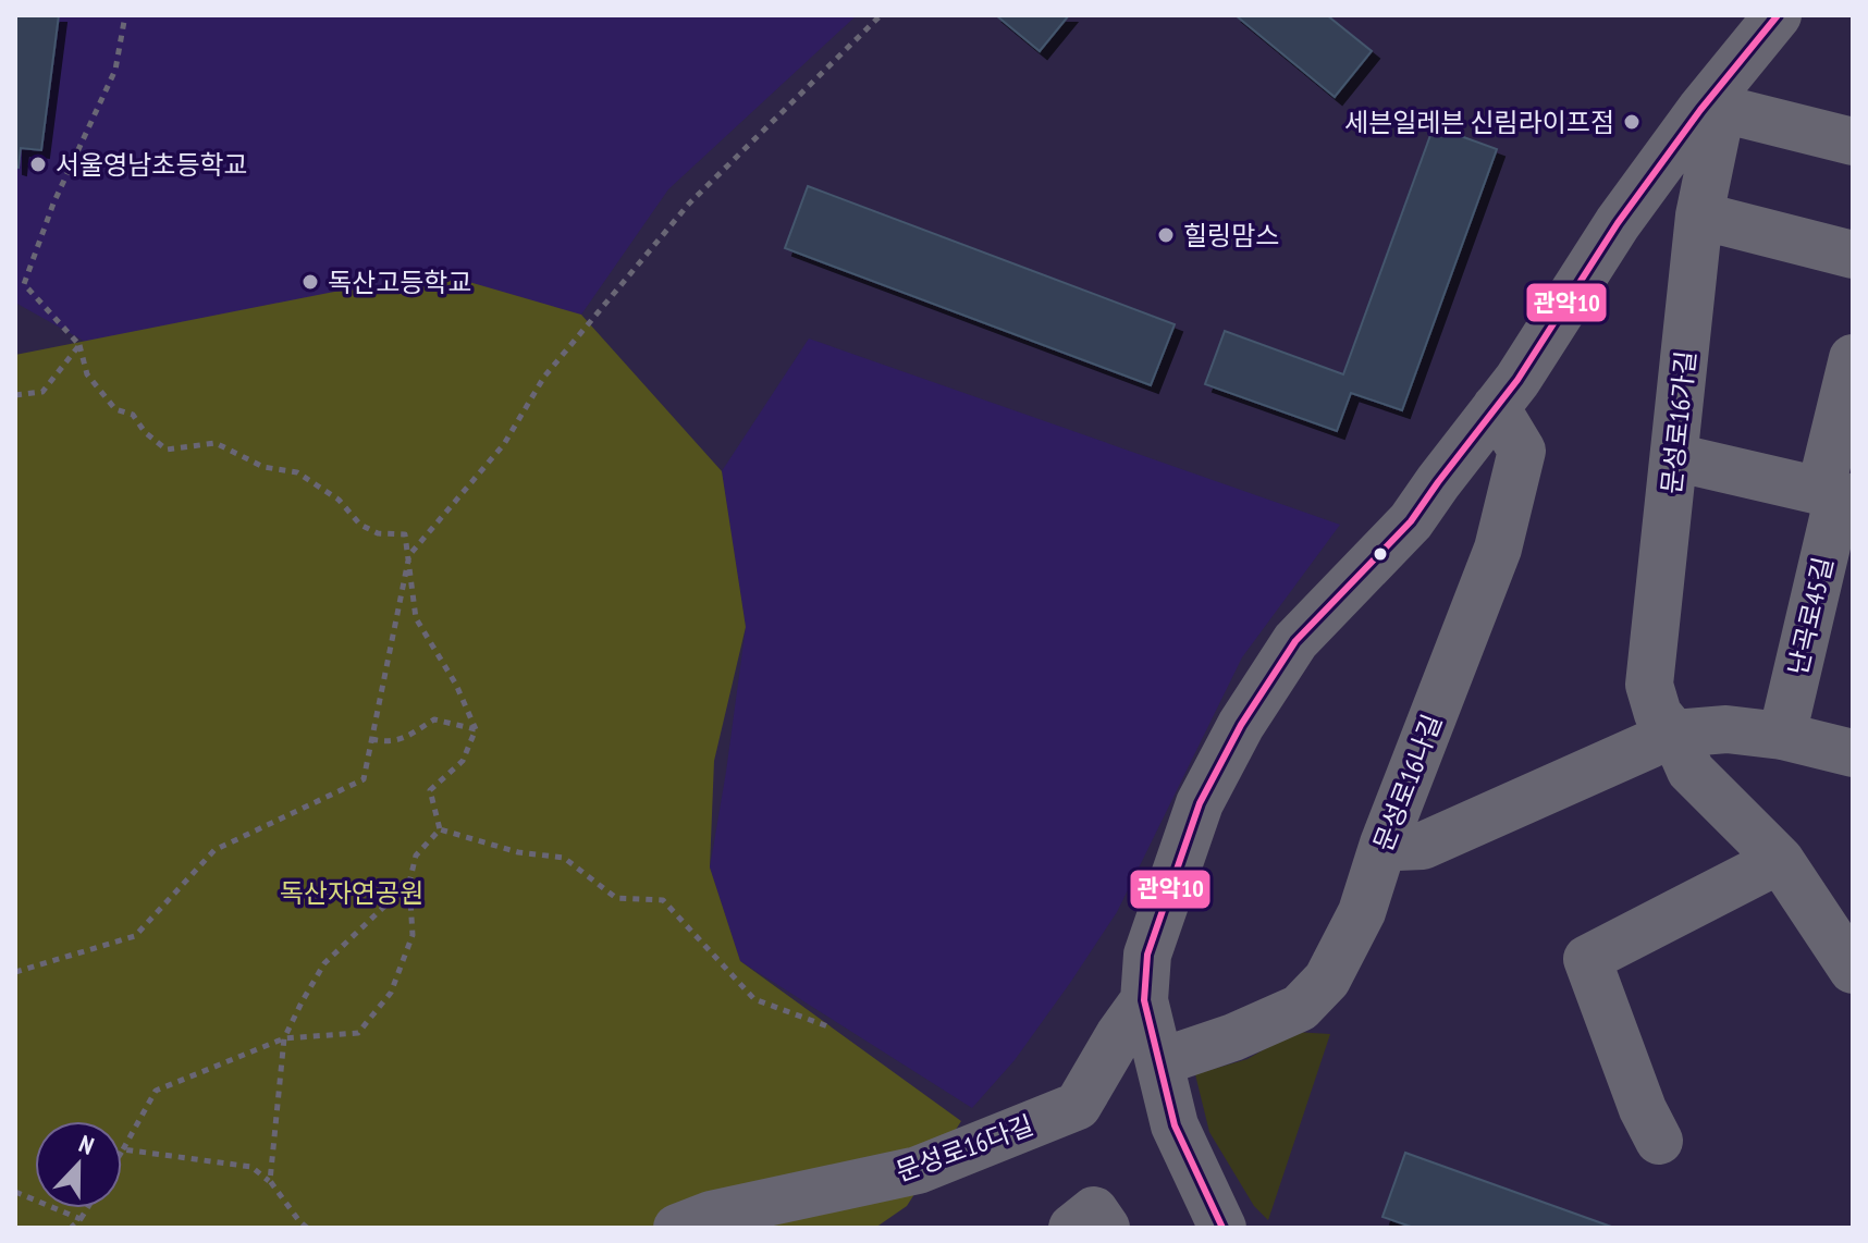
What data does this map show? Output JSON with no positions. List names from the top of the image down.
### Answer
{
  "streets": {
    "street": [
      "문성로16가길",
      "난곡로45길",
      "문성로16나길",
      "문성로16다길"
    ]
  },
  "parks": ["독산자연공원"],
  "places": [
    "세븐일레븐 신림라이프점",
    "서울영남초등학교",
    "힐링맘스",
    "독산고등학교"
  ],
  "lines": ["transit line 관악10"],
  "north": "top"
}
